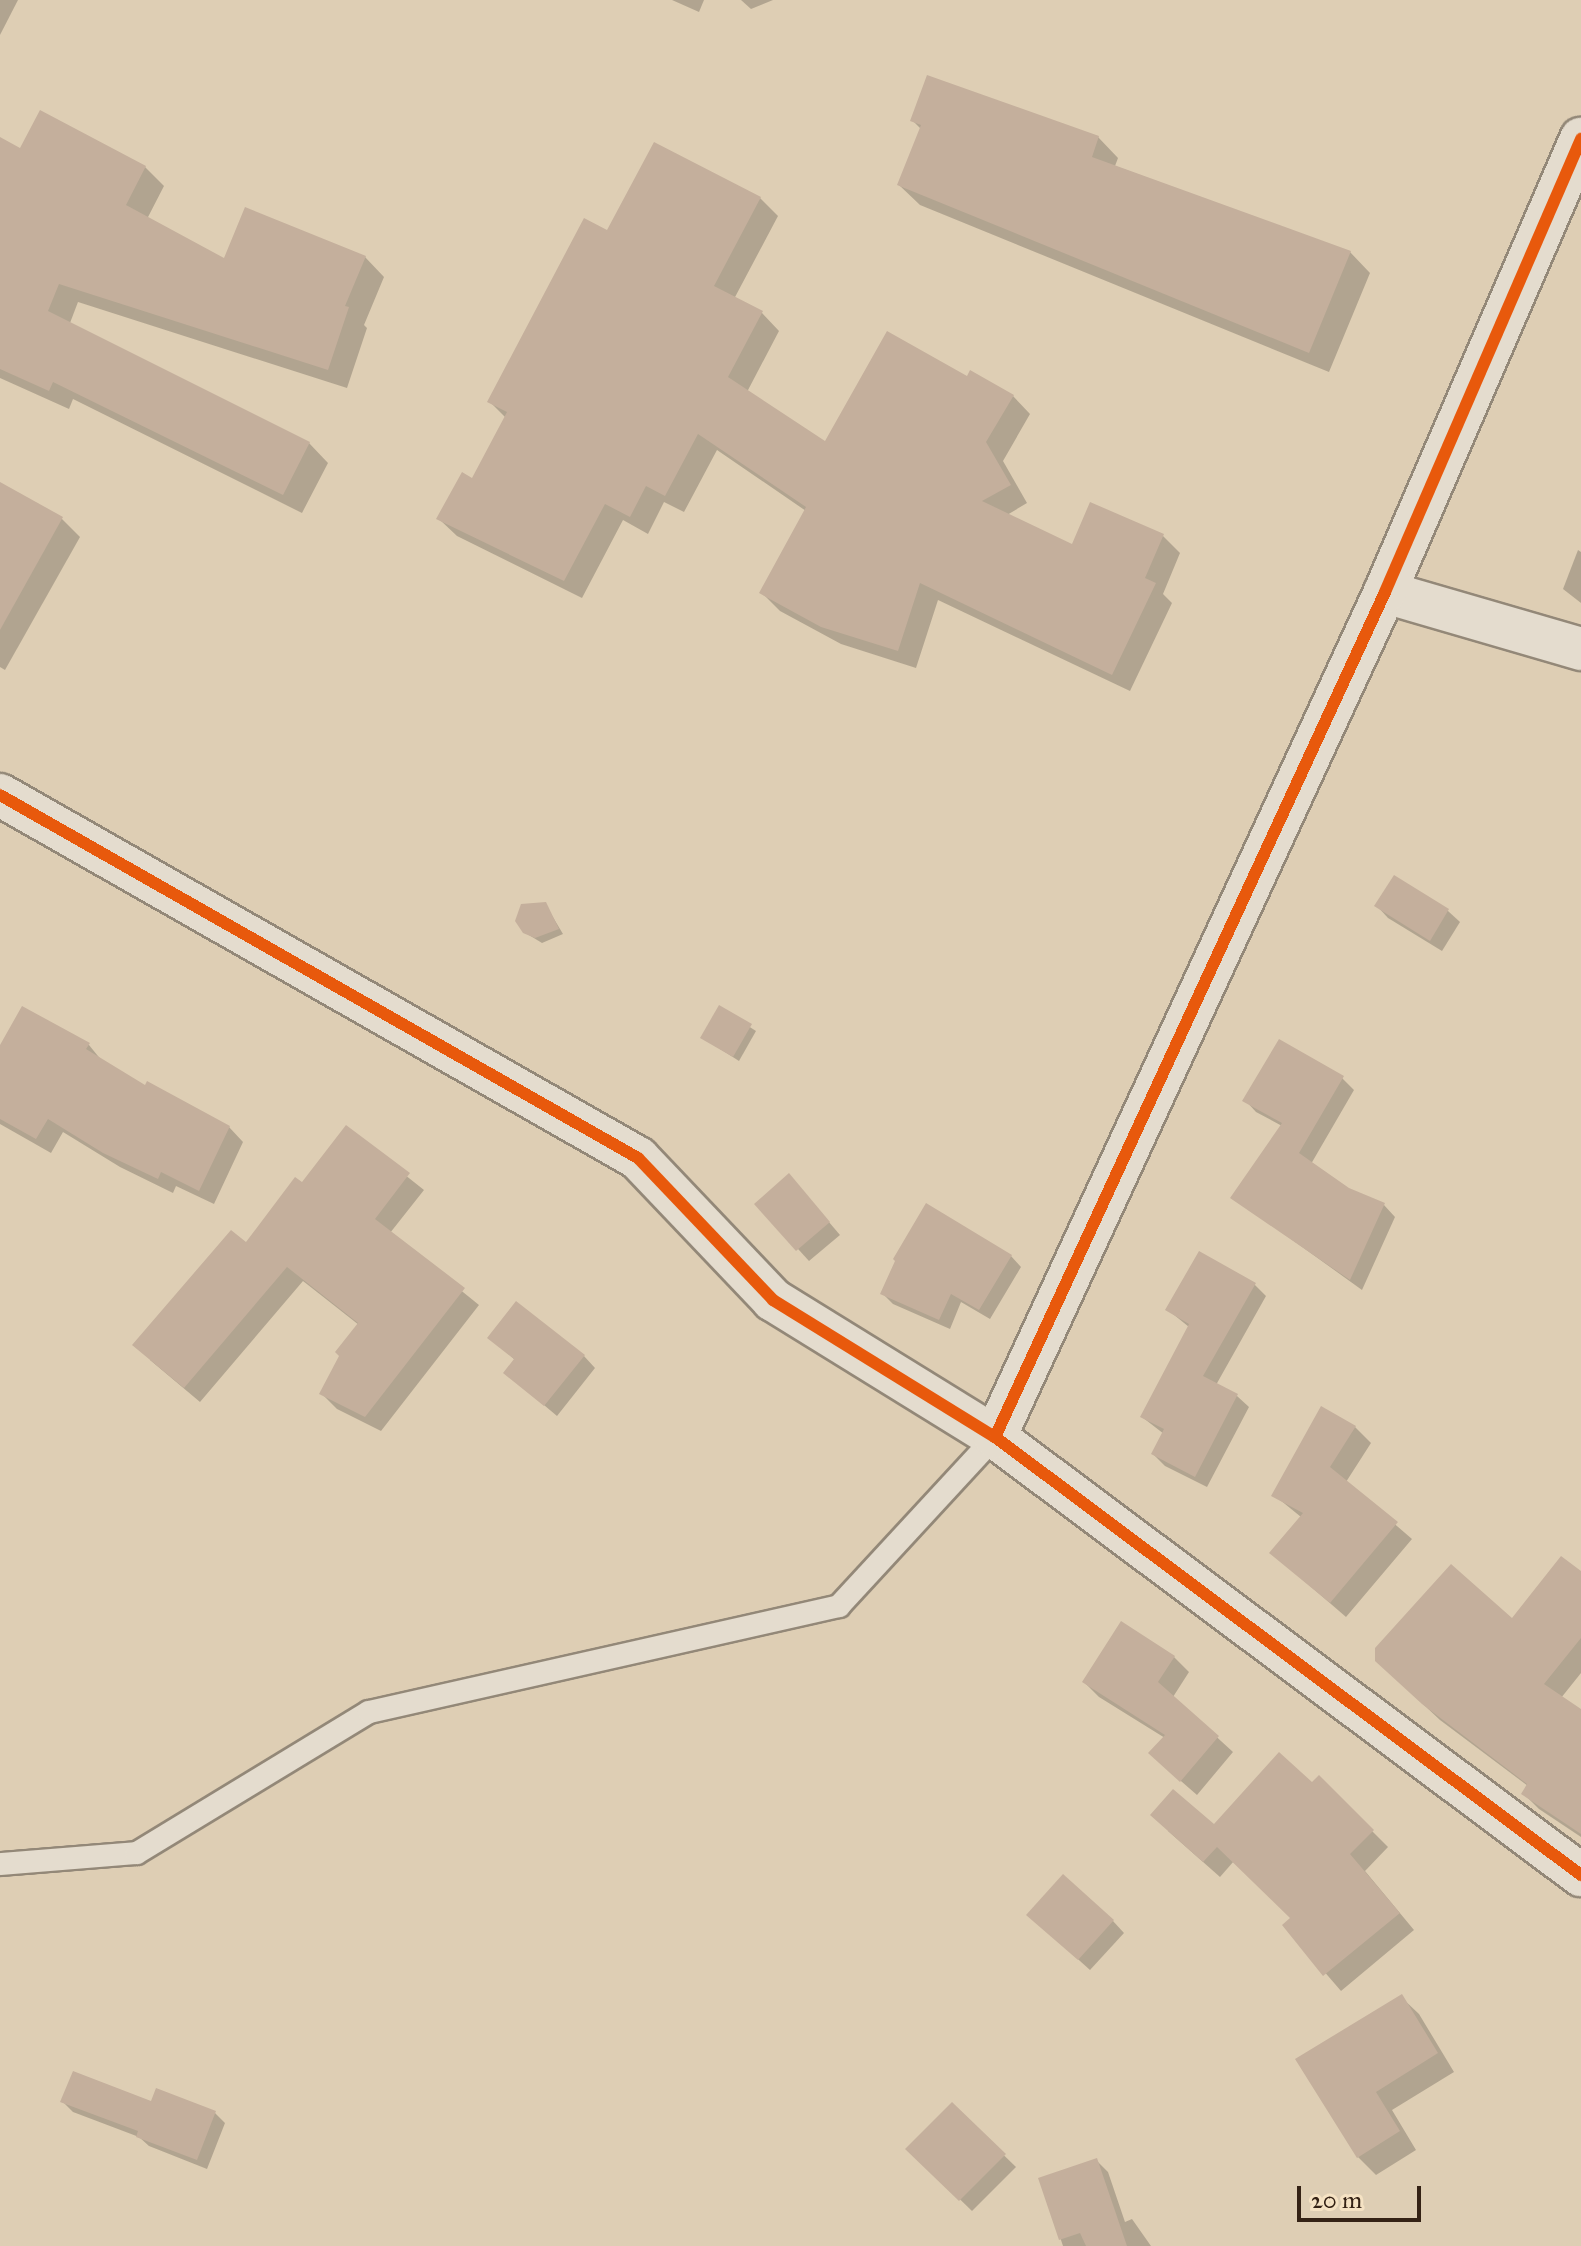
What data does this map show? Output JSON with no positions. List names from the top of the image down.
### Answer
{
  "scale_bar": "20 m"
}
